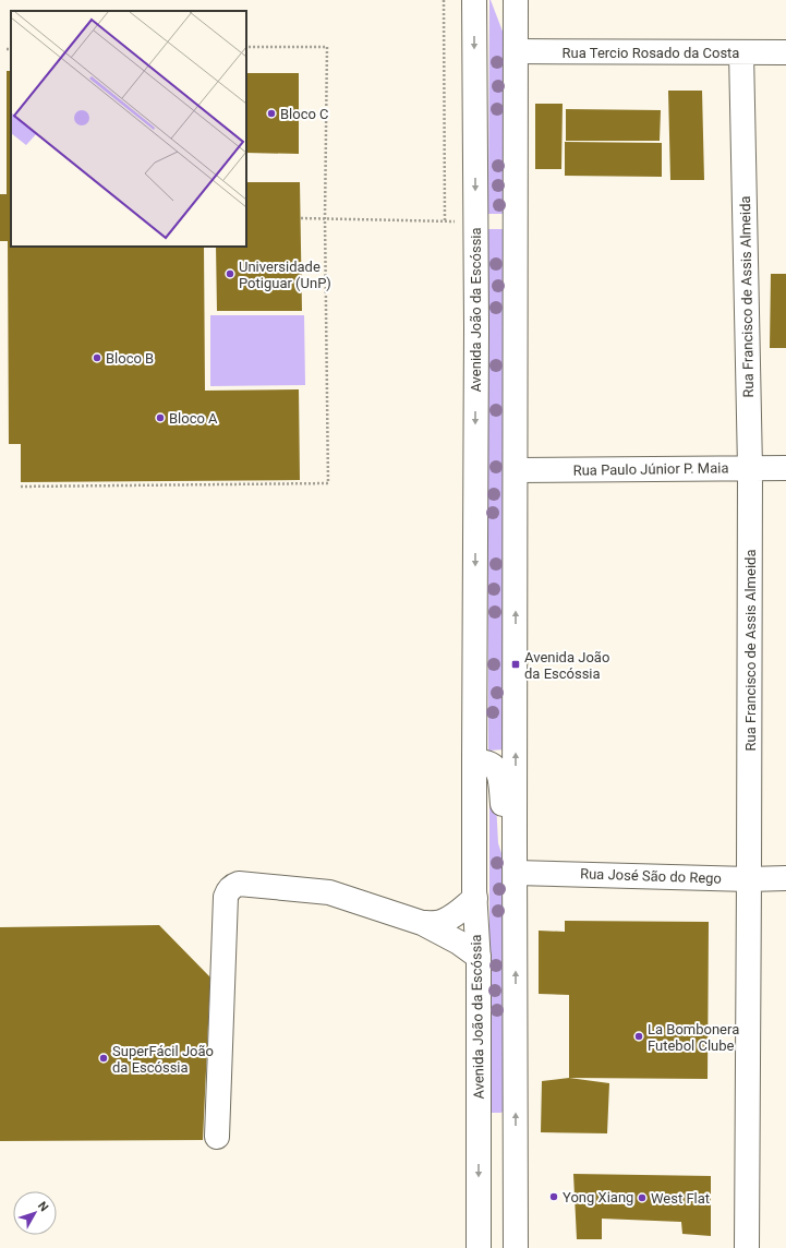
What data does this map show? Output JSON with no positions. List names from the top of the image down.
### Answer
{
  "streets": {
    "main road": [
      "Rua Tercio Rosado da Costa",
      "Rua Francisco de Assis Almeida",
      "Avenida João da Escóssia",
      "Rua Paulo Júnior P. Maia",
      "Rua José São do Rego"
    ]
  },
  "crossings": [
    ["Rua Tercio Rosado da Costa", "Rua Francisco de Assis Almeida"],
    ["Rua Francisco de Assis Almeida", "Rua Paulo Júnior P. Maia"],
    ["Rua Francisco de Assis Almeida", "Rua José São do Rego"]
  ],
  "places": {
    "other": [
      "Bloco C",
      "Universidade Potiguar (UnP)",
      "Bloco B",
      "Bloco A",
      "La Bombonera Futebol Clube",
      "SuperFácil João da Escóssia",
      "Yong Xiang",
      "West Flat"
    ],
    "transit": ["Avenida João da Escóssia"]
  },
  "north": "top right"
}
